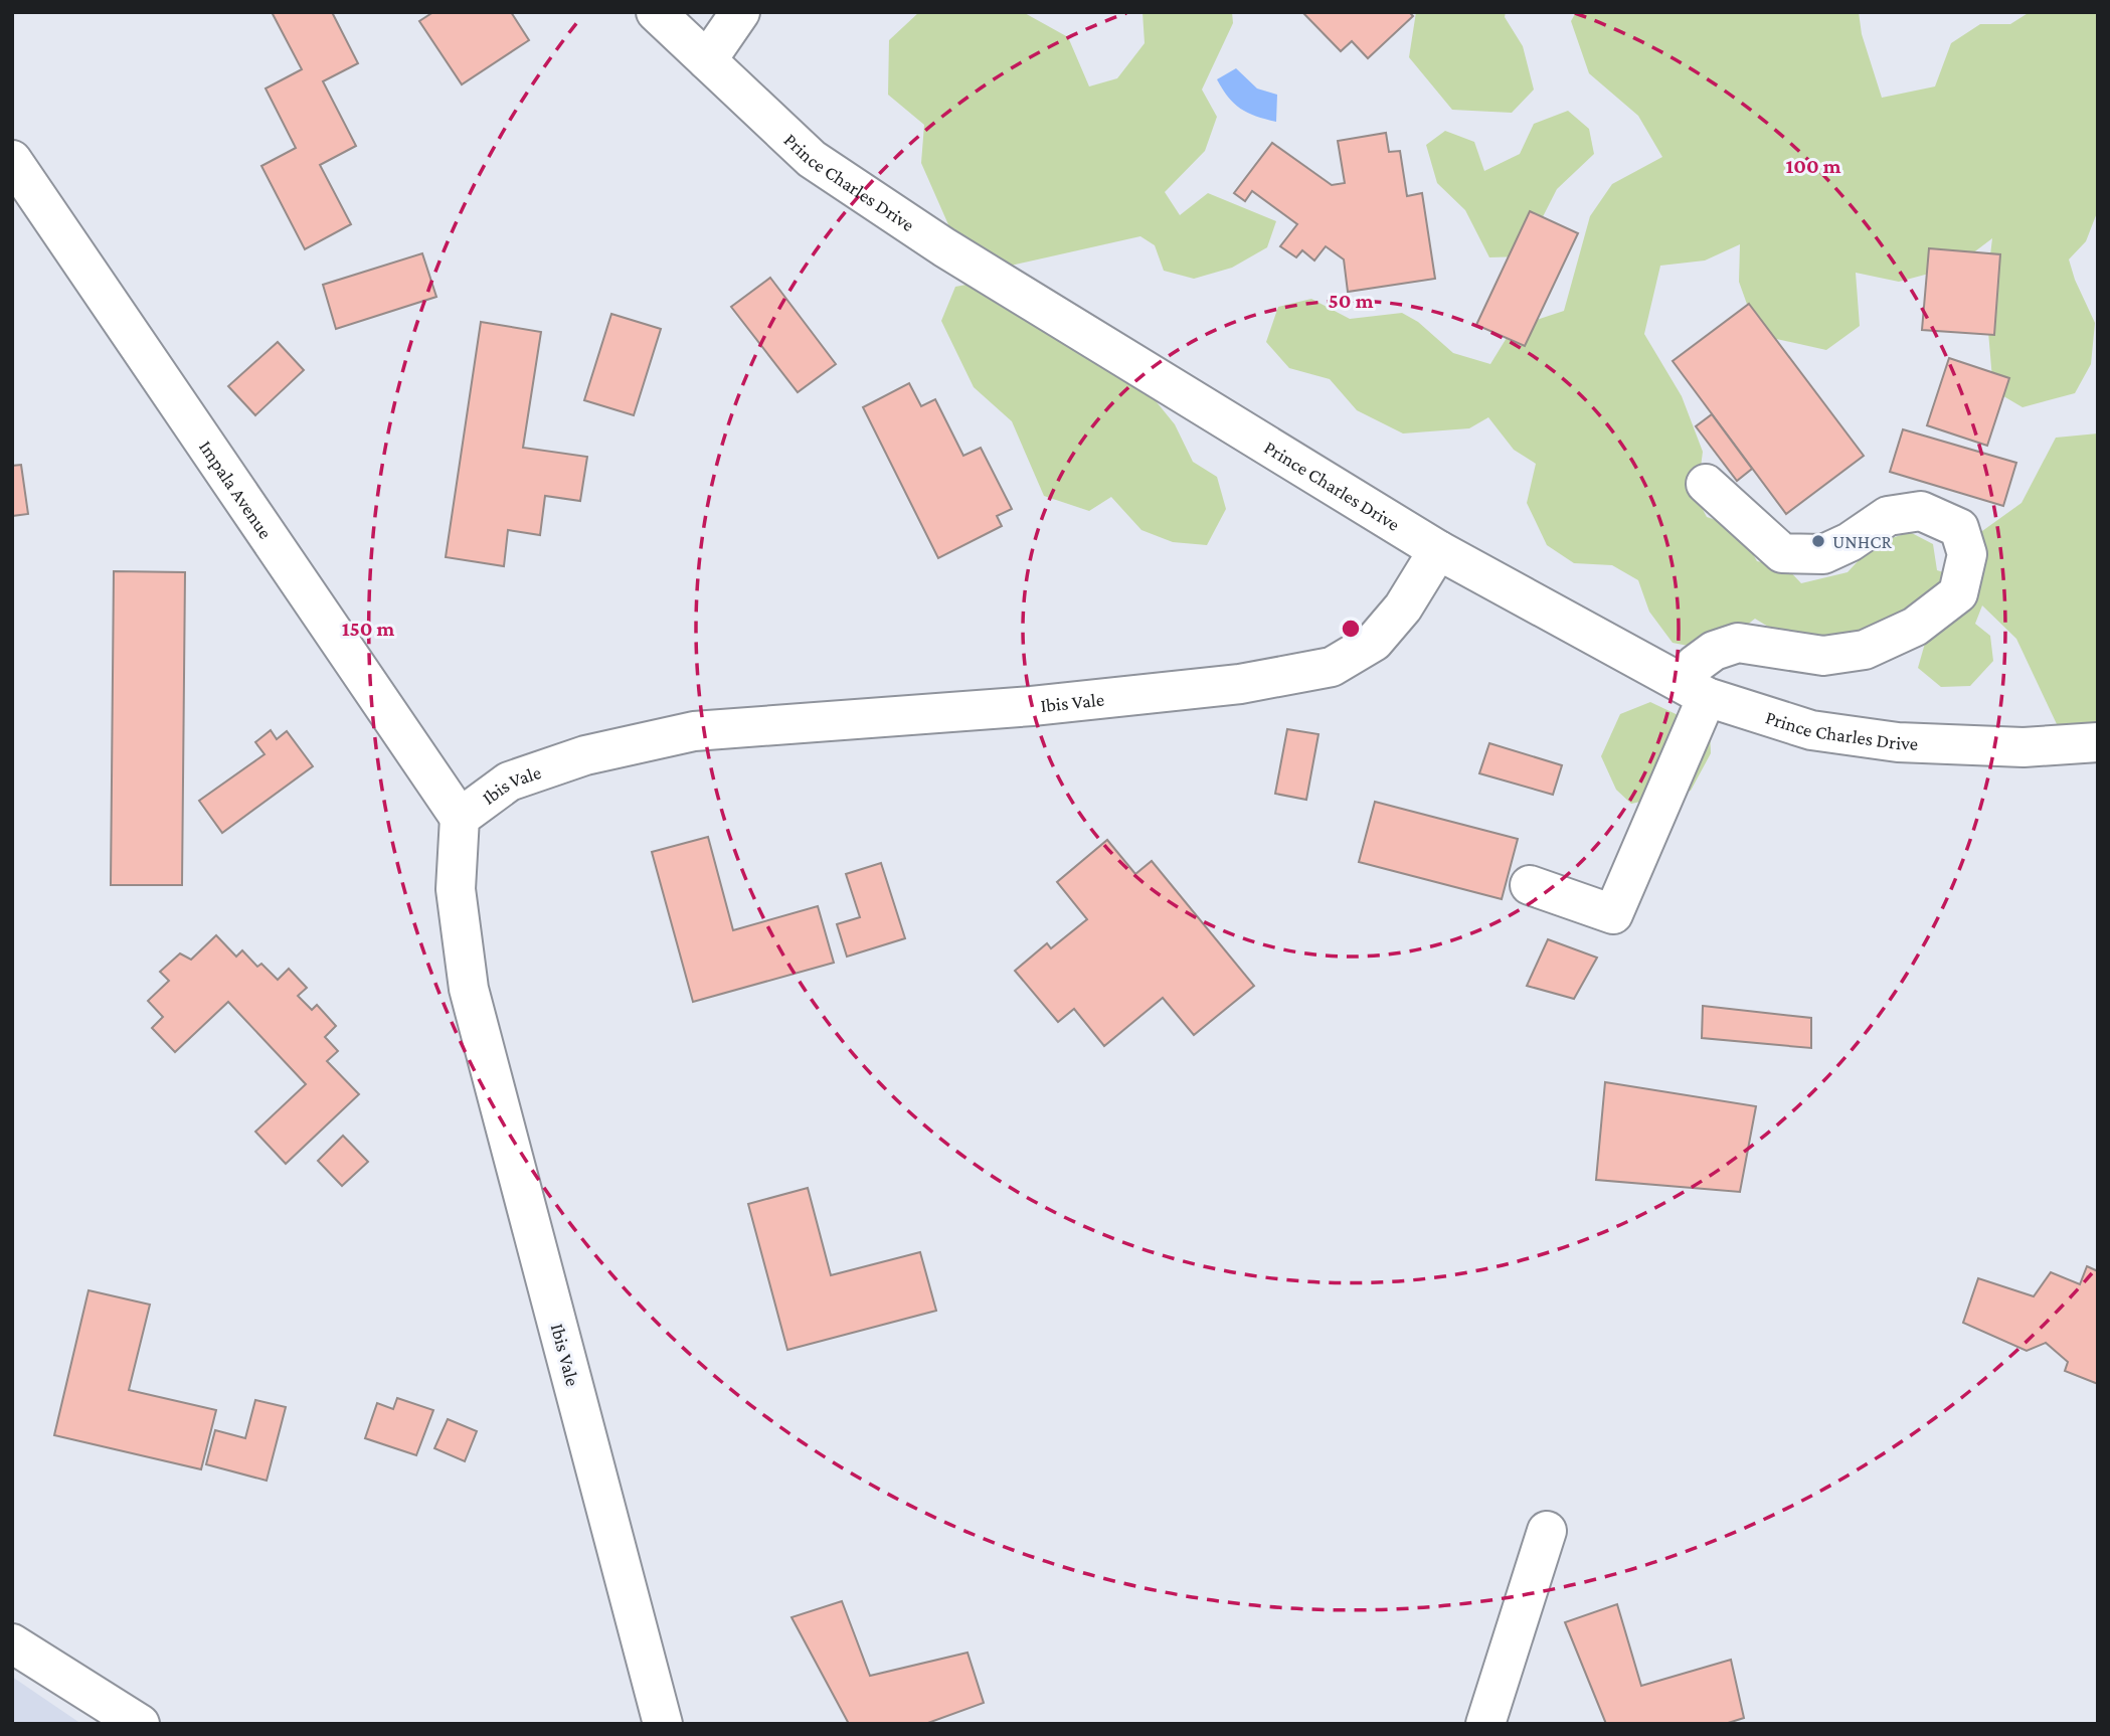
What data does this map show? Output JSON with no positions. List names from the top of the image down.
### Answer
{
  "streets": {
    "street": ["Prince Charles Drive", "Impala Avenue", "Ibis Vale"]
  },
  "crossings": [
    ["Prince Charles Drive", "Ibis Vale"],
    ["Impala Avenue", "Ibis Vale"]
  ],
  "places": ["UNHCR"],
  "rings": ["100 m", "50 m", "150 m"]
}
